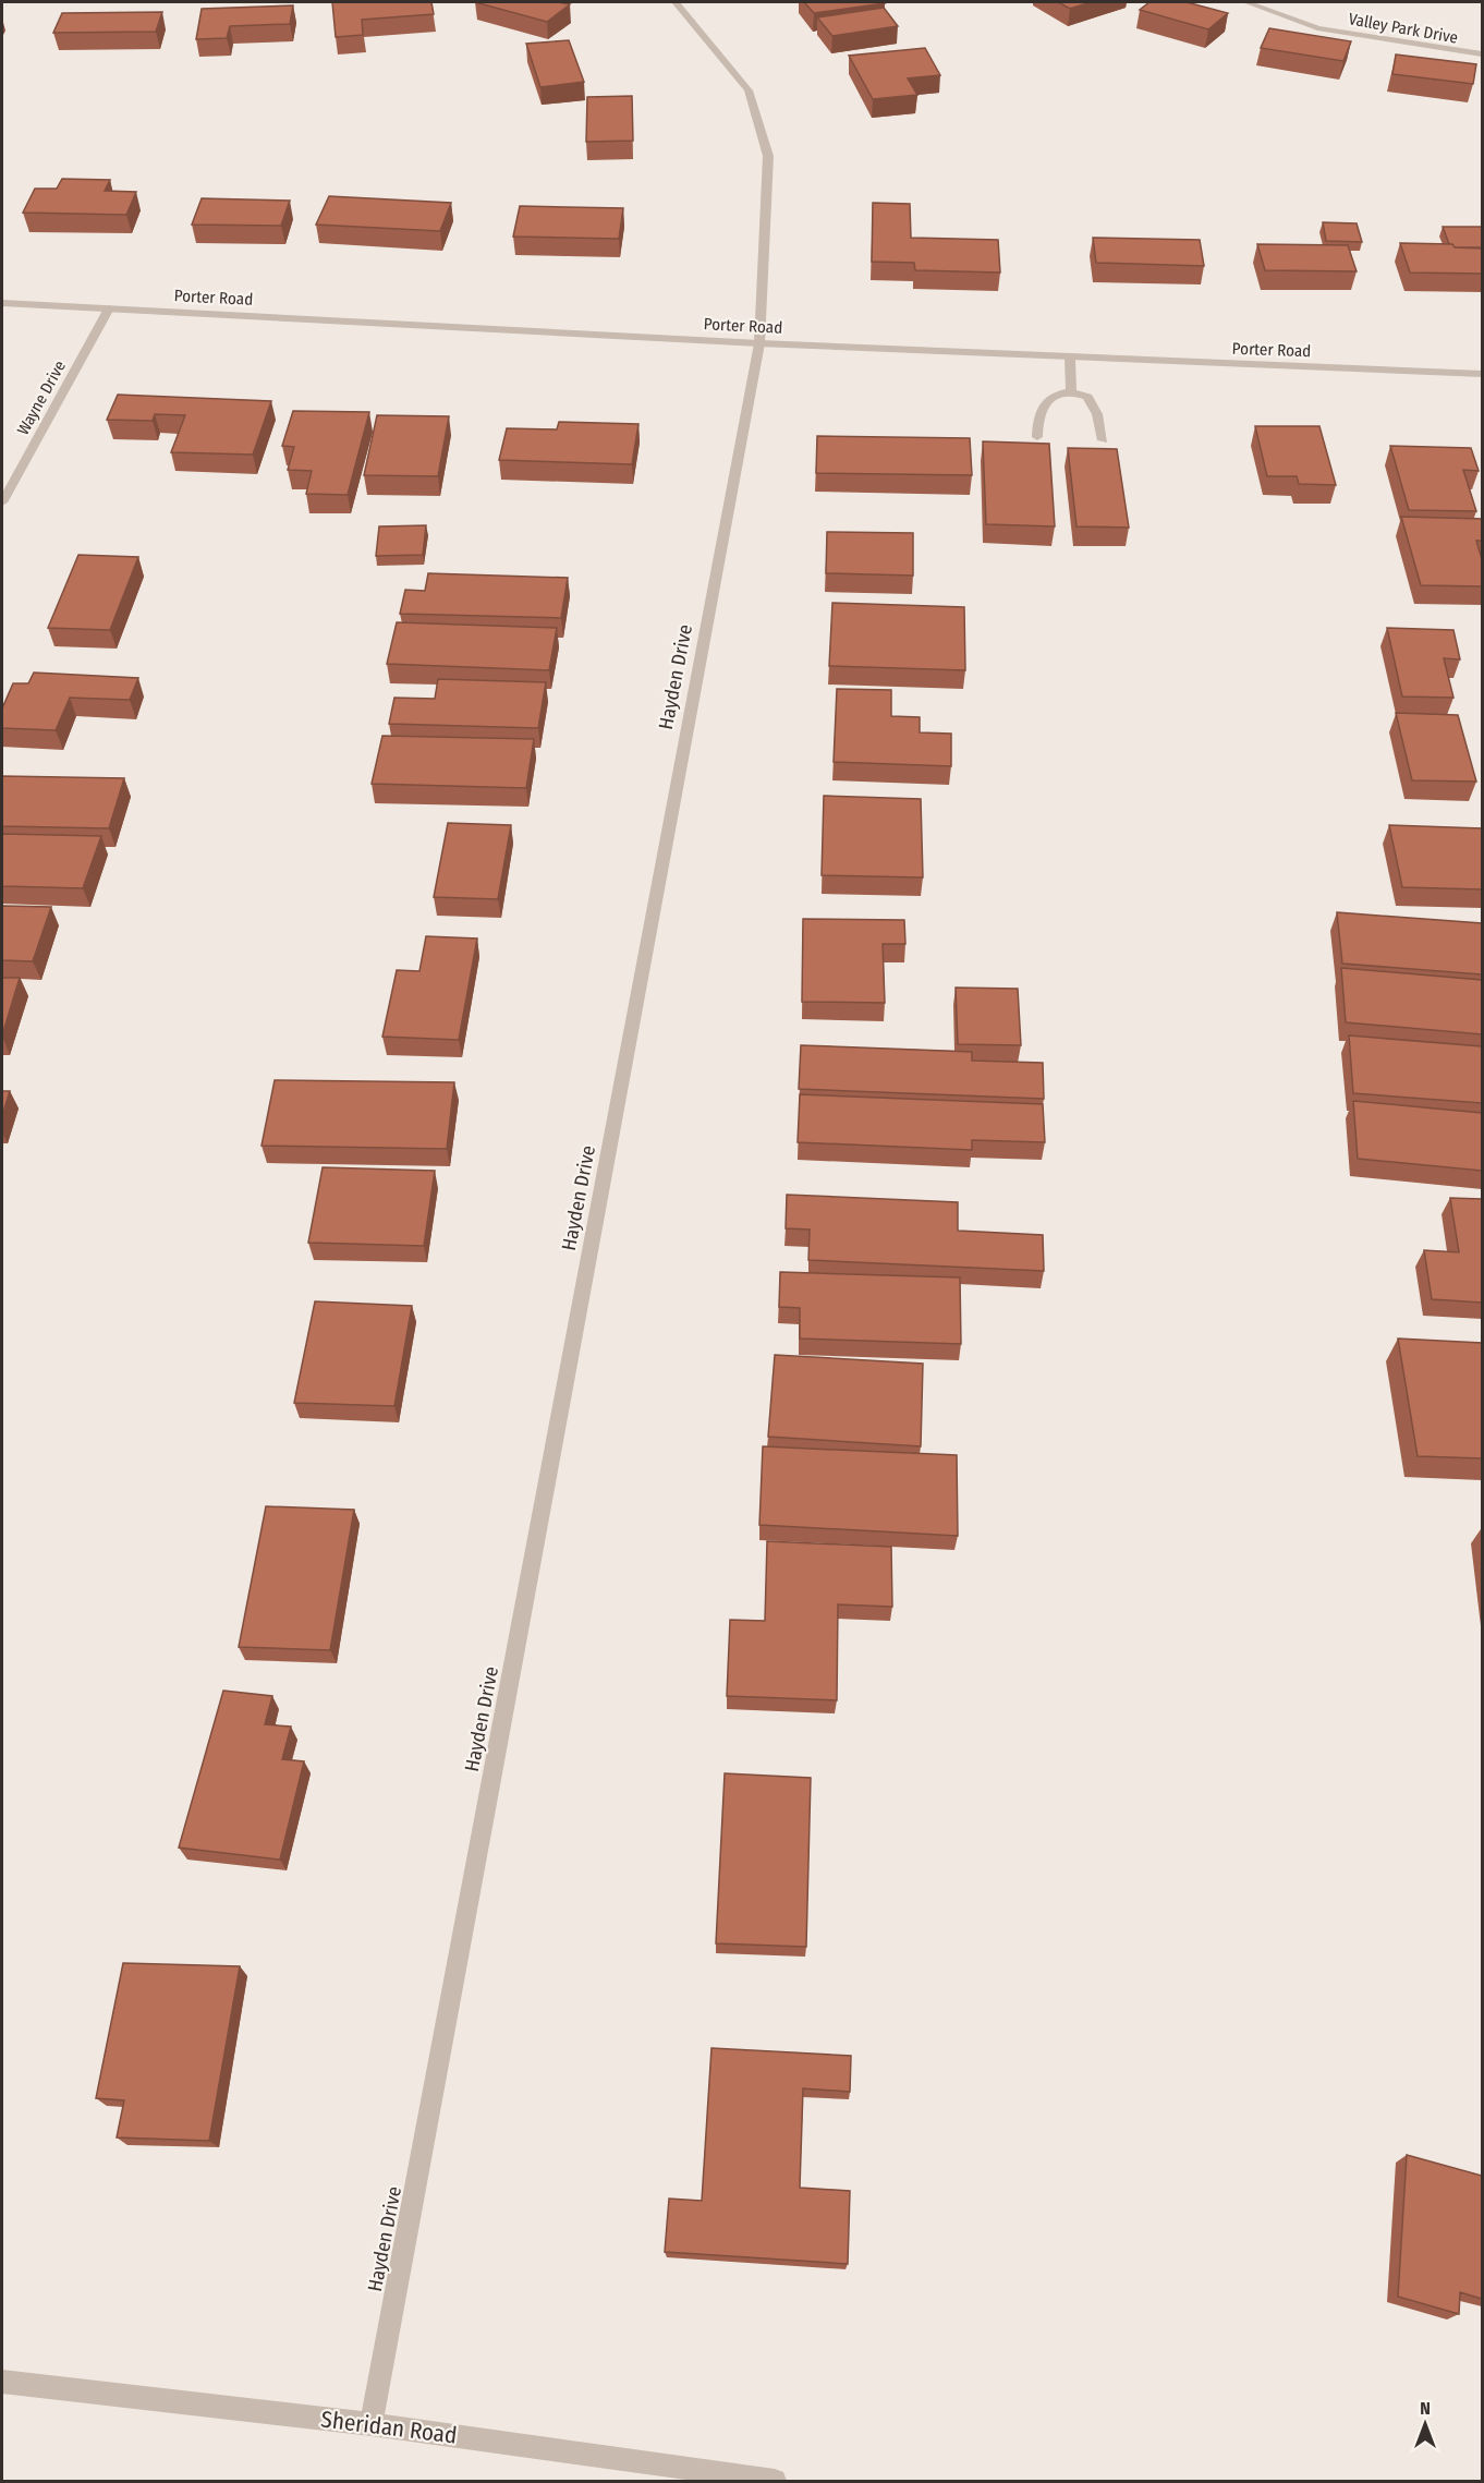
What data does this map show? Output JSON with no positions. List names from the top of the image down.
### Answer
{
  "streets": {
    "street": [
      "Valley Park Drive",
      "Porter Road",
      "Wayne Drive",
      "Hayden Drive",
      "Sheridan Road"
    ]
  },
  "crossings": [
    ["Porter Road", "Wayne Drive"],
    ["Porter Road", "Hayden Drive"],
    ["Hayden Drive", "Sheridan Road"]
  ],
  "north": "top"
}
